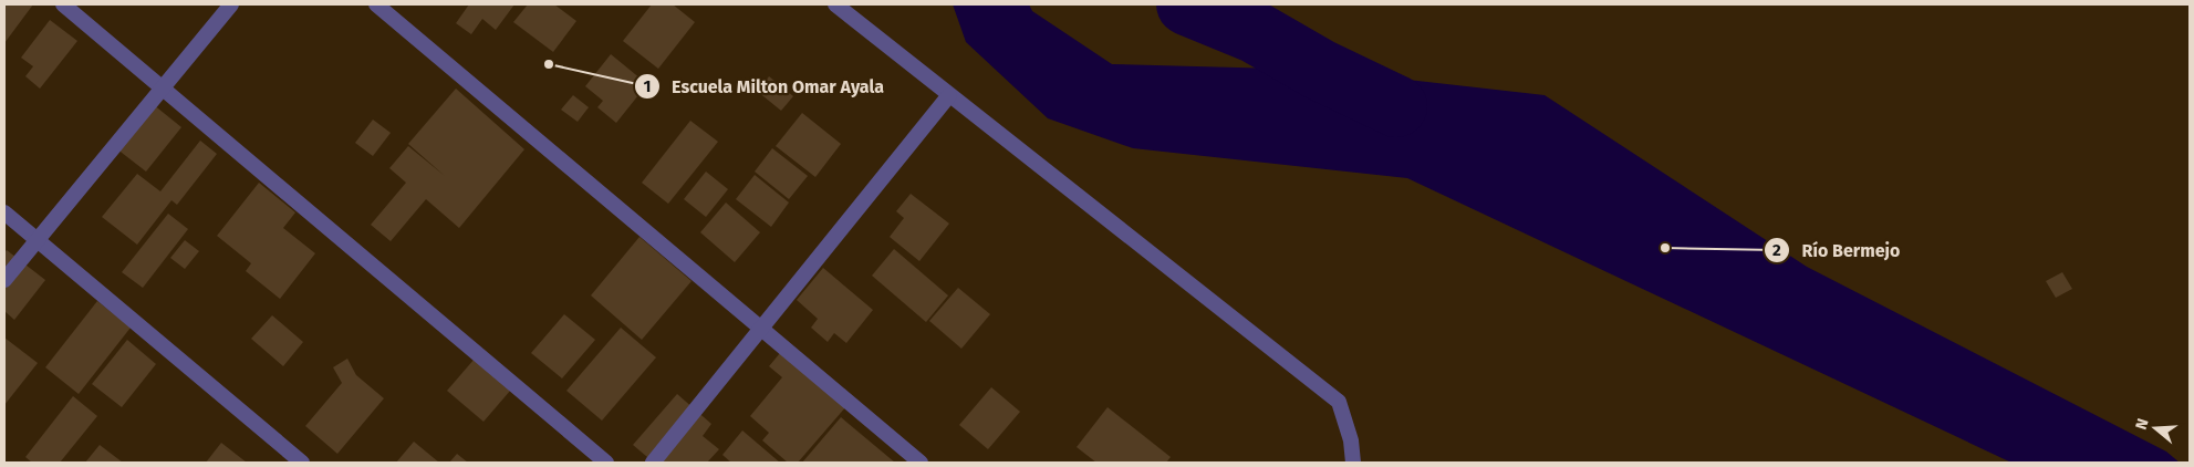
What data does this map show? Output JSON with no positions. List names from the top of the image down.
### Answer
{
  "places": ["Escuela Milton Omar Ayala", "Río Bermejo"],
  "north": "left"
}
